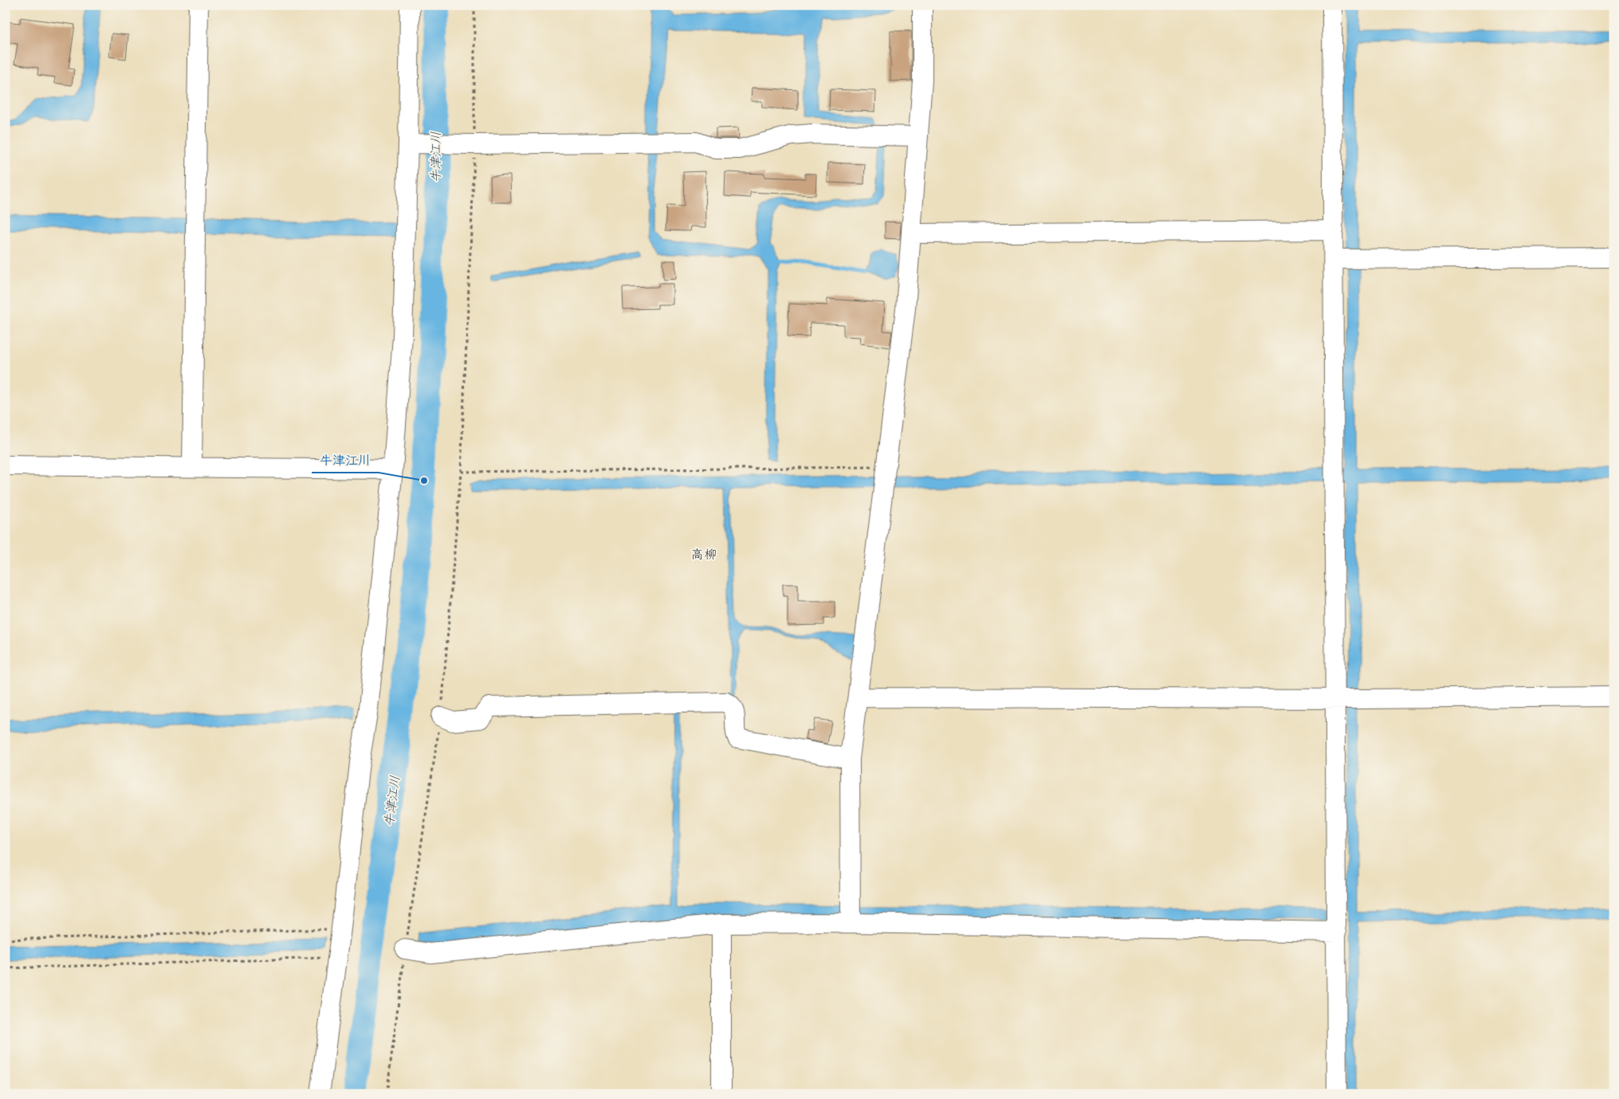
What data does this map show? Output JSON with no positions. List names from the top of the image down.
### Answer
{
  "districts": ["高柳"],
  "water": ["牛津江川"],
  "places": ["牛津江川"]
}
